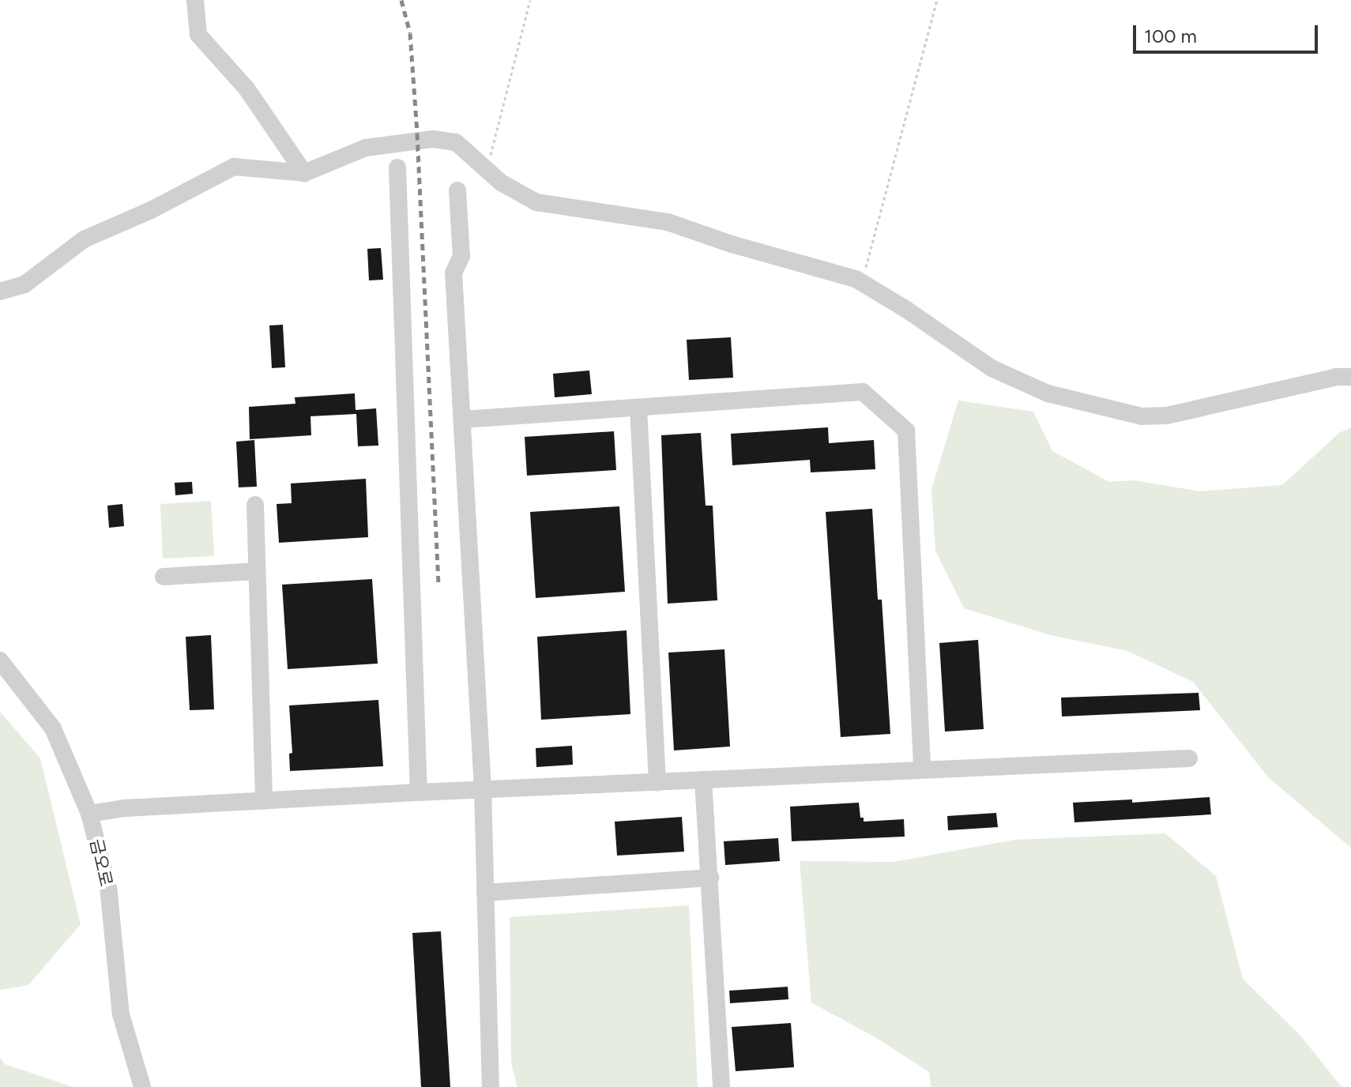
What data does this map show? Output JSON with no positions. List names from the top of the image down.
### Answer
{
  "streets": {
    "street": ["금오로"]
  },
  "scale_bar": "100 m"
}
